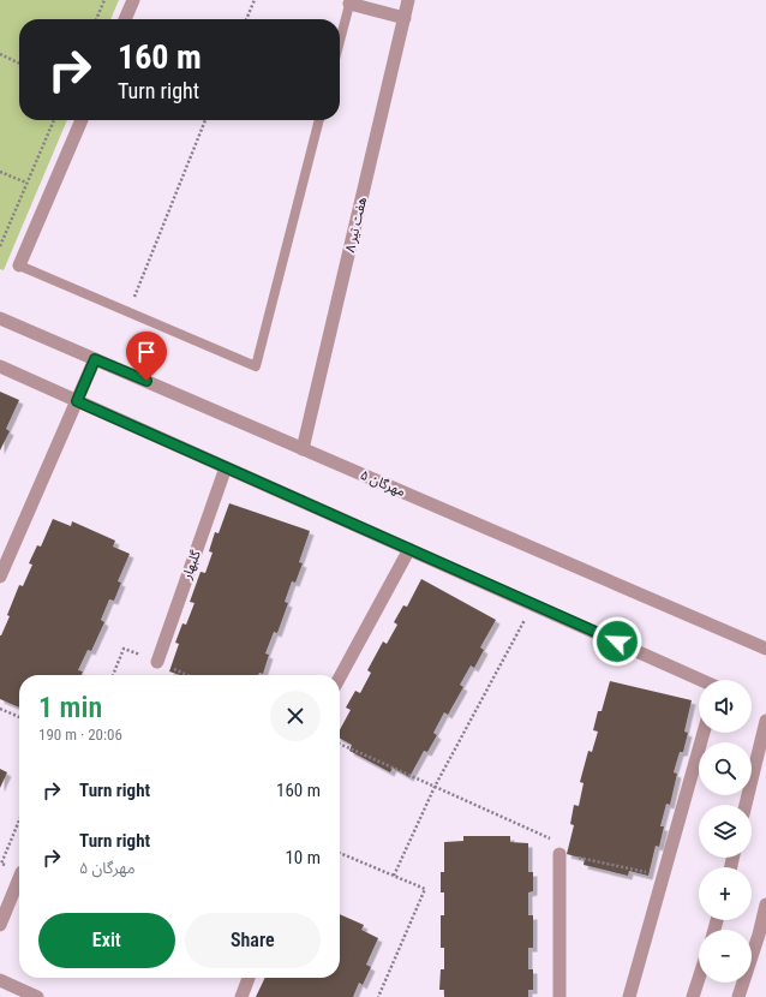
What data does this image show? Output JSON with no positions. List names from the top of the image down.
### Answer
{
  "streets": {
    "street": ["هفت تیر ۸", "مهرگان ۵", "گلبهار"]
  },
  "crossings": [
    ["هفت تیر ۸", "مهرگان ۵"]
  ],
  "page": {
    "turn": ["160 m", "Turn right"],
    "heading": ["1 min", "190 m · 20:06"],
    "map_buttons": ["+", "−"],
    "list": [
      {
        "name": "Turn right",
        "value": "160 m"
      },
      {
        "name": "Turn right",
        "note": "مهرگان ۵",
        "value": "10 m"
      }
    ],
    "buttons": ["Exit", "Share"]
  }
}
